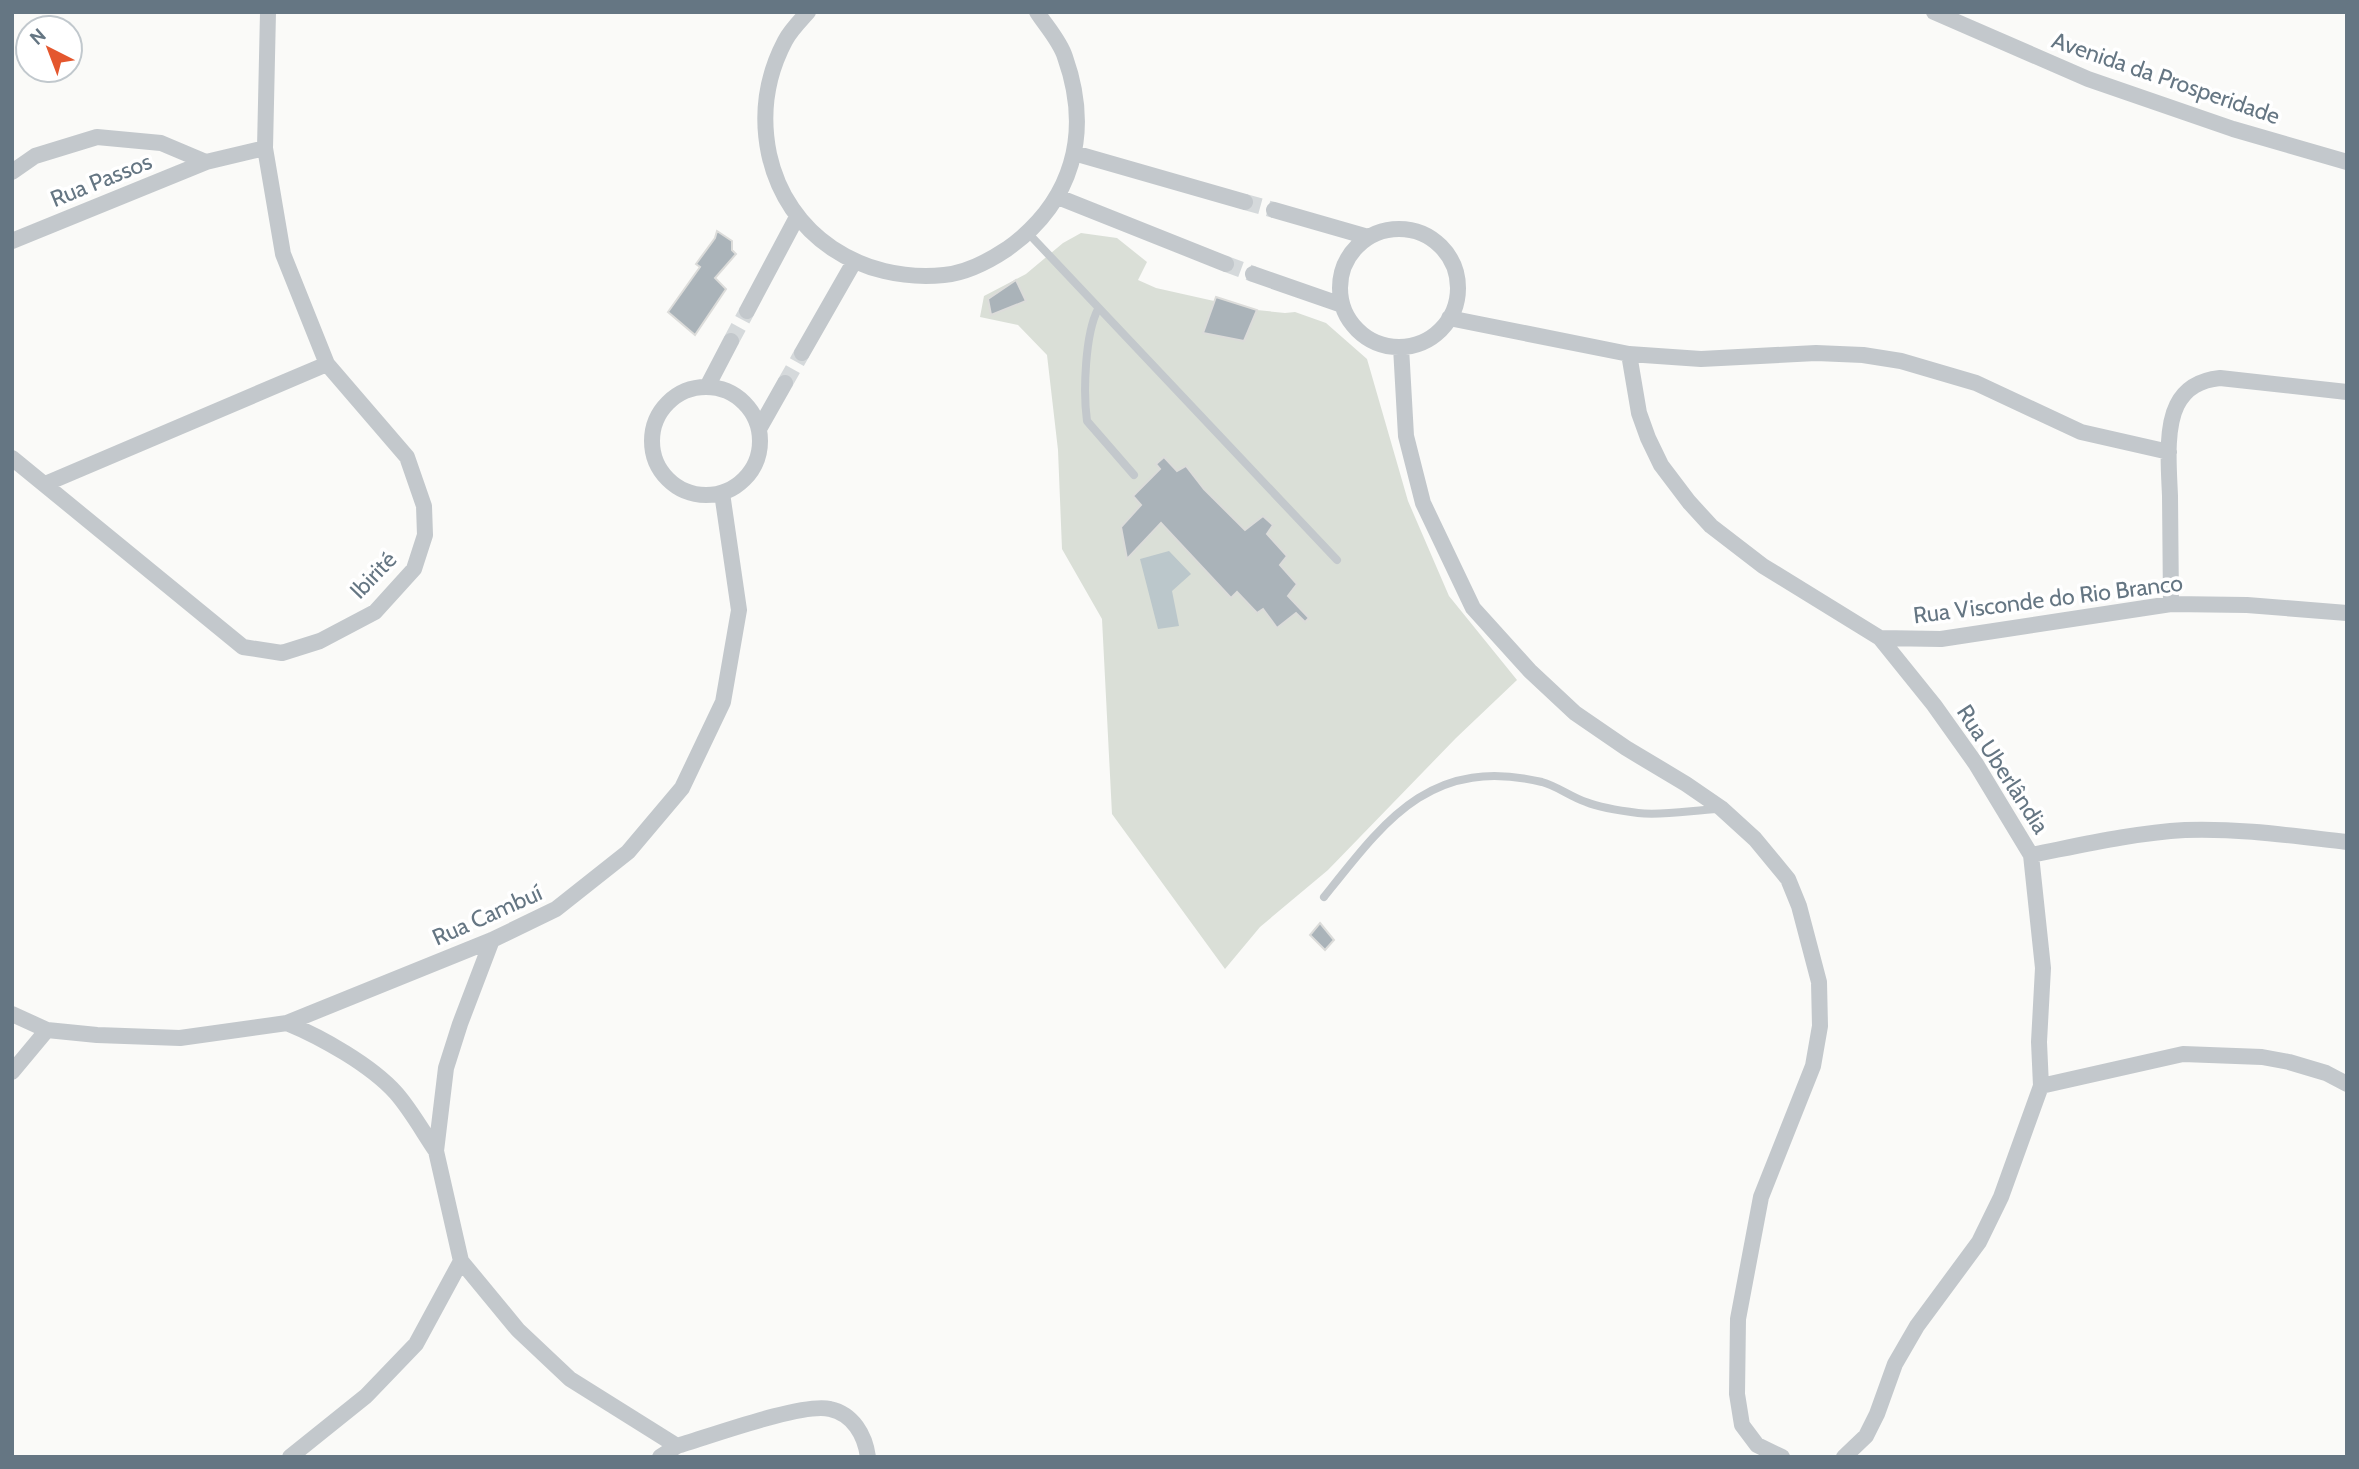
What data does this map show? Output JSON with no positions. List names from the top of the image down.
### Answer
{
  "streets": {
    "street": [
      "Avenida da Prosperidade",
      "Rua Passos",
      "Ibirité",
      "Rua Visconde do Rio Branco",
      "Rua Uberlândia",
      "Rua Cambuí"
    ]
  },
  "crossings": [
    ["Rua Passos", "Ibirité"],
    ["Rua Visconde do Rio Branco", "Rua Uberlândia"]
  ],
  "north": "top left"
}
